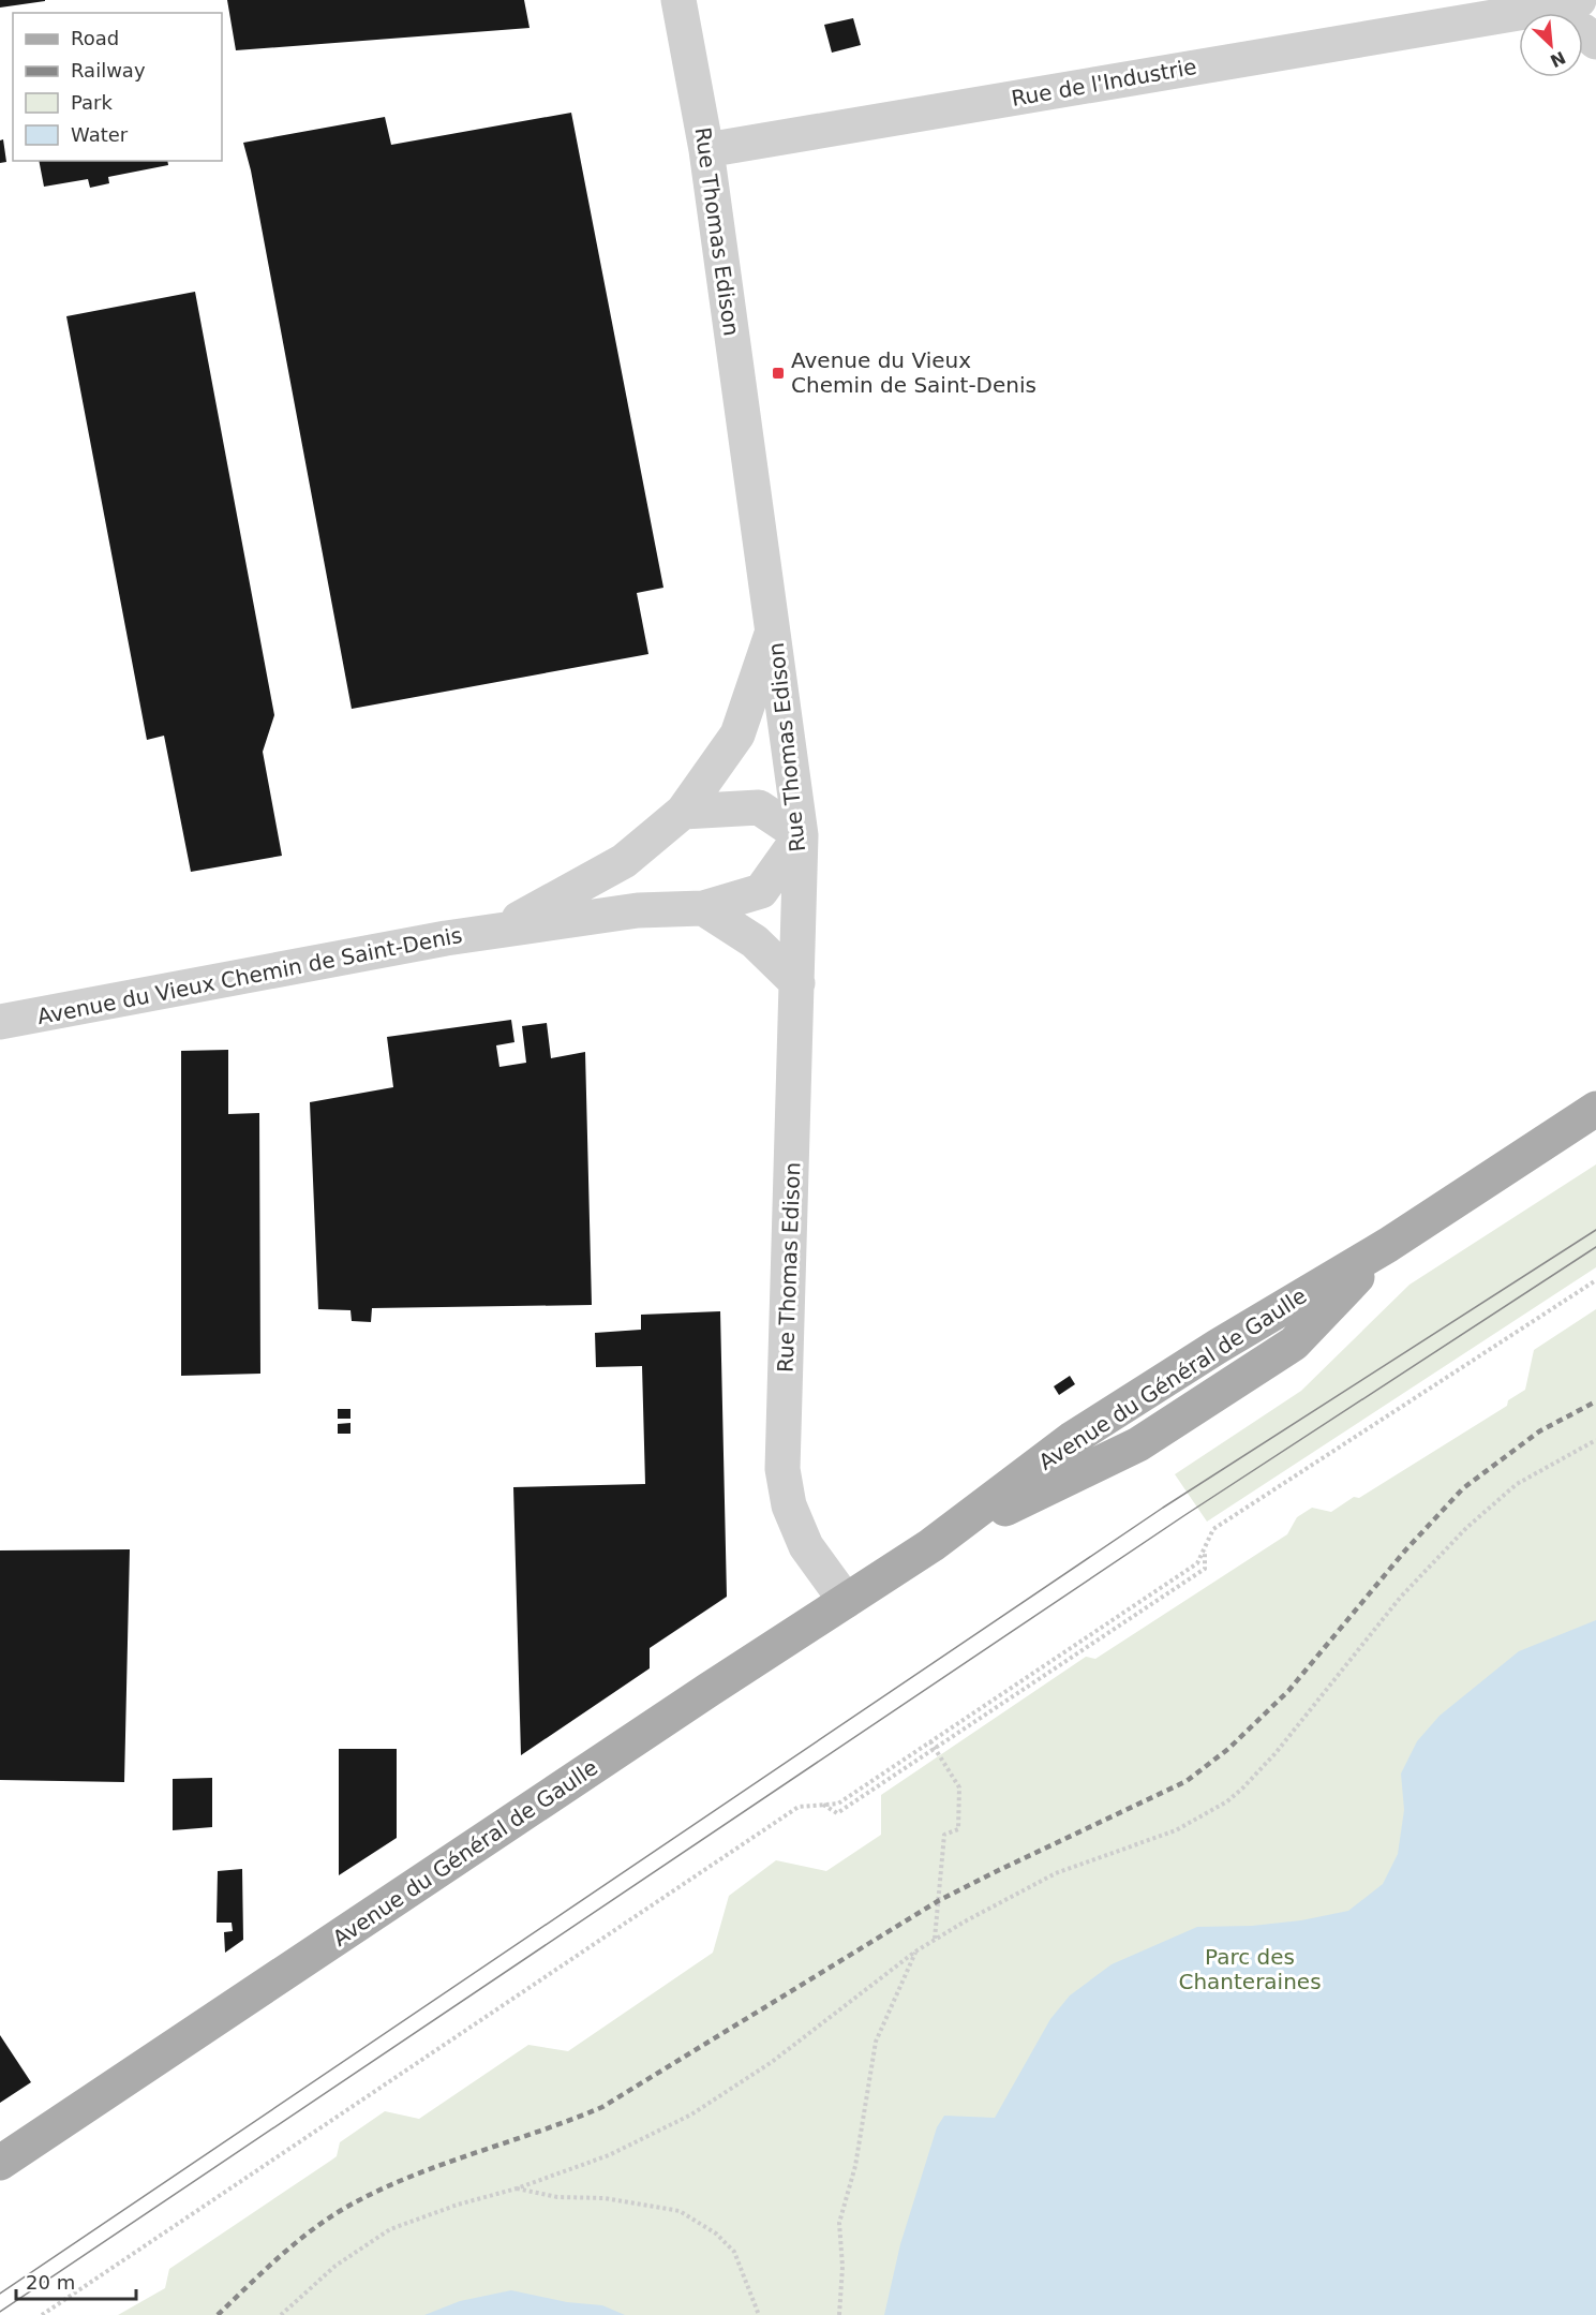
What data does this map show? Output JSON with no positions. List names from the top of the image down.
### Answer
{
  "streets": {
    "main road": ["Avenue du Général de Gaulle"],
    "street": ["Rue de l'Industrie", "Rue Thomas Edison", "Avenue du Vieux Chemin de Saint-Denis"]
  },
  "crossings": [
    ["Rue de l'Industrie", "Rue Thomas Edison"],
    ["Rue Thomas Edison", "Avenue du Vieux Chemin de Saint-Denis"],
    ["Rue Thomas Edison", "Avenue du Général de Gaulle"]
  ],
  "parks": ["Parc des Chanteraines"],
  "places": {
    "transit": ["Avenue du Vieux Chemin de Saint-Denis"]
  },
  "legend": [
    "Road",
    "Railway",
    "Park",
    "Water"
  ],
  "scale_bar": "20 m",
  "north": "bottom right"
}
